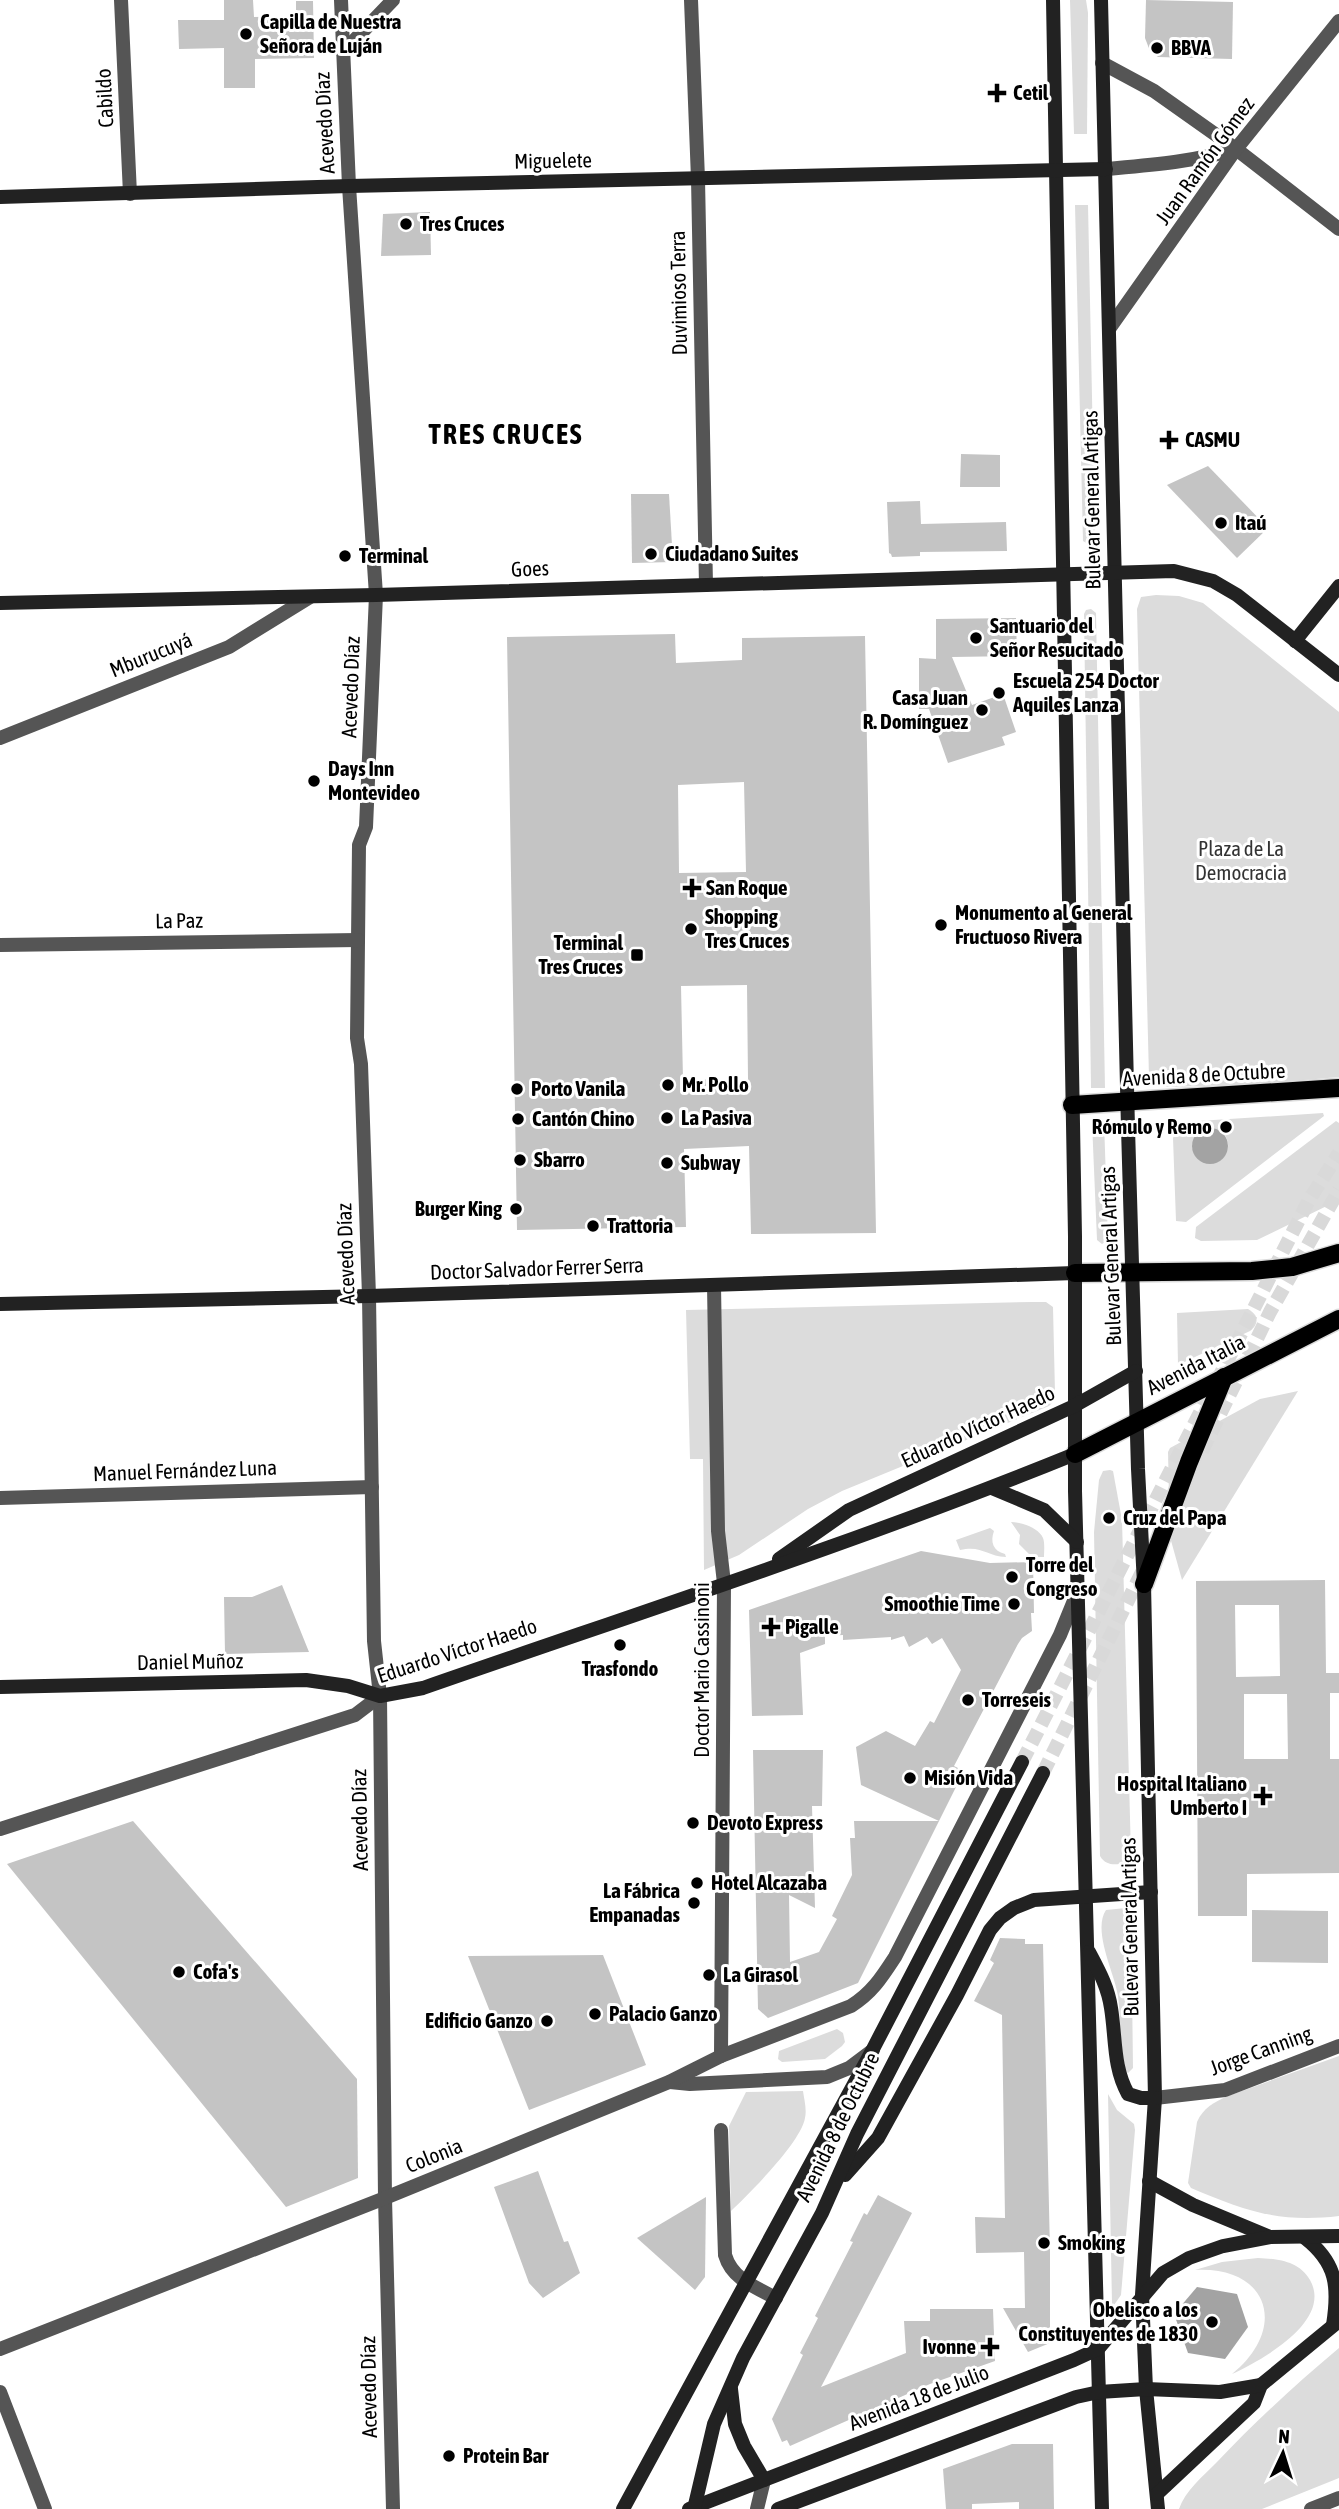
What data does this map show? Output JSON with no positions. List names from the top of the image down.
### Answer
{
  "streets": {
    "main road": [
      "Miguelete",
      "Bulevar General Artigas",
      "Goes",
      "Avenida 8 de Octubre",
      "Doctor Salvador Ferrer Serra",
      "Avenida Italia",
      "Eduardo Víctor Haedo",
      "Daniel Muñoz",
      "Avenida 18 de Julio"
    ],
    "street": [
      "Cabildo",
      "Acevedo Díaz",
      "Juan Ramón Gómez",
      "Duvimioso Terra",
      "Mburucuyá",
      "La Paz",
      "Manuel Fernández Luna",
      "Doctor Mario Cassinoni",
      "Jorge Canning",
      "Colonia"
    ]
  },
  "crossings": [
    ["Cabildo", "Miguelete"],
    ["Acevedo Díaz", "Miguelete"],
    ["Acevedo Díaz", "Goes"],
    ["Acevedo Díaz", "La Paz"],
    ["Acevedo Díaz", "Doctor Salvador Ferrer Serra"],
    ["Acevedo Díaz", "Eduardo Víctor Haedo"],
    ["Acevedo Díaz", "Manuel Fernández Luna"],
    ["Acevedo Díaz", "Daniel Muñoz"],
    ["Acevedo Díaz", "Colonia"],
    ["Miguelete", "Duvimioso Terra"],
    ["Miguelete", "Bulevar General Artigas"],
    ["Juan Ramón Gómez", "Bulevar General Artigas"],
    ["Duvimioso Terra", "Goes"],
    ["Bulevar General Artigas", "Goes"],
    ["Bulevar General Artigas", "Avenida 8 de Octubre"],
    ["Bulevar General Artigas", "Doctor Salvador Ferrer Serra"],
    ["Bulevar General Artigas", "Avenida Italia"],
    ["Bulevar General Artigas", "Eduardo Víctor Haedo"],
    ["Bulevar General Artigas", "Jorge Canning"],
    ["Bulevar General Artigas", "Colonia"],
    ["Bulevar General Artigas", "Avenida 18 de Julio"],
    ["Goes", "Mburucuyá"],
    ["Avenida 8 de Octubre", "Colonia"],
    ["Avenida 8 de Octubre", "Avenida 18 de Julio"],
    ["Doctor Salvador Ferrer Serra", "Doctor Mario Cassinoni"],
    ["Avenida Italia", "Eduardo Víctor Haedo"],
    ["Eduardo Víctor Haedo", "Daniel Muñoz"],
    ["Eduardo Víctor Haedo", "Doctor Mario Cassinoni"],
    ["Doctor Mario Cassinoni", "Colonia"]
  ],
  "districts": ["TRES CRUCES"],
  "parks": ["Plaza de La Democracia"],
  "places": {
    "other": [
      "Capilla de Nuestra Señora de Luján",
      "BBVA",
      "Tres Cruces",
      "Itaú",
      "Ciudadano Suites",
      "Terminal",
      "Santuario del Señor Resucitado",
      "Escuela 254 Doctor Aquiles Lanza",
      "Casa Juan R. Domínguez",
      "Days Inn Montevideo",
      "Monumento al General Fructuoso Rivera",
      "Shopping Tres Cruces",
      "Mr. Pollo",
      "Porto Vanila",
      "La Pasiva",
      "Cantón Chino",
      "Rómulo y Remo",
      "Sbarro",
      "Subway",
      "Burger King",
      "Trattoria",
      "Cruz del Papa",
      "Torre del Congreso",
      "Smoothie Time",
      "Trasfondo",
      "Torreseis",
      "Misión Vida",
      "Devoto Express",
      "Hotel Alcazaba",
      "La Fábrica Empanadas",
      "Cofa's",
      "La Girasol",
      "Palacio Ganzo",
      "Edificio Ganzo",
      "Smoking",
      "Obelisco a los Constituyentes de 1830",
      "Protein Bar"
    ],
    "health": [
      "Cetil",
      "CASMU",
      "San Roque",
      "Pigalle",
      "Hospital Italiano Umberto I",
      "Ivonne"
    ],
    "transit": ["Terminal Tres Cruces"]
  },
  "north": "top"
}
